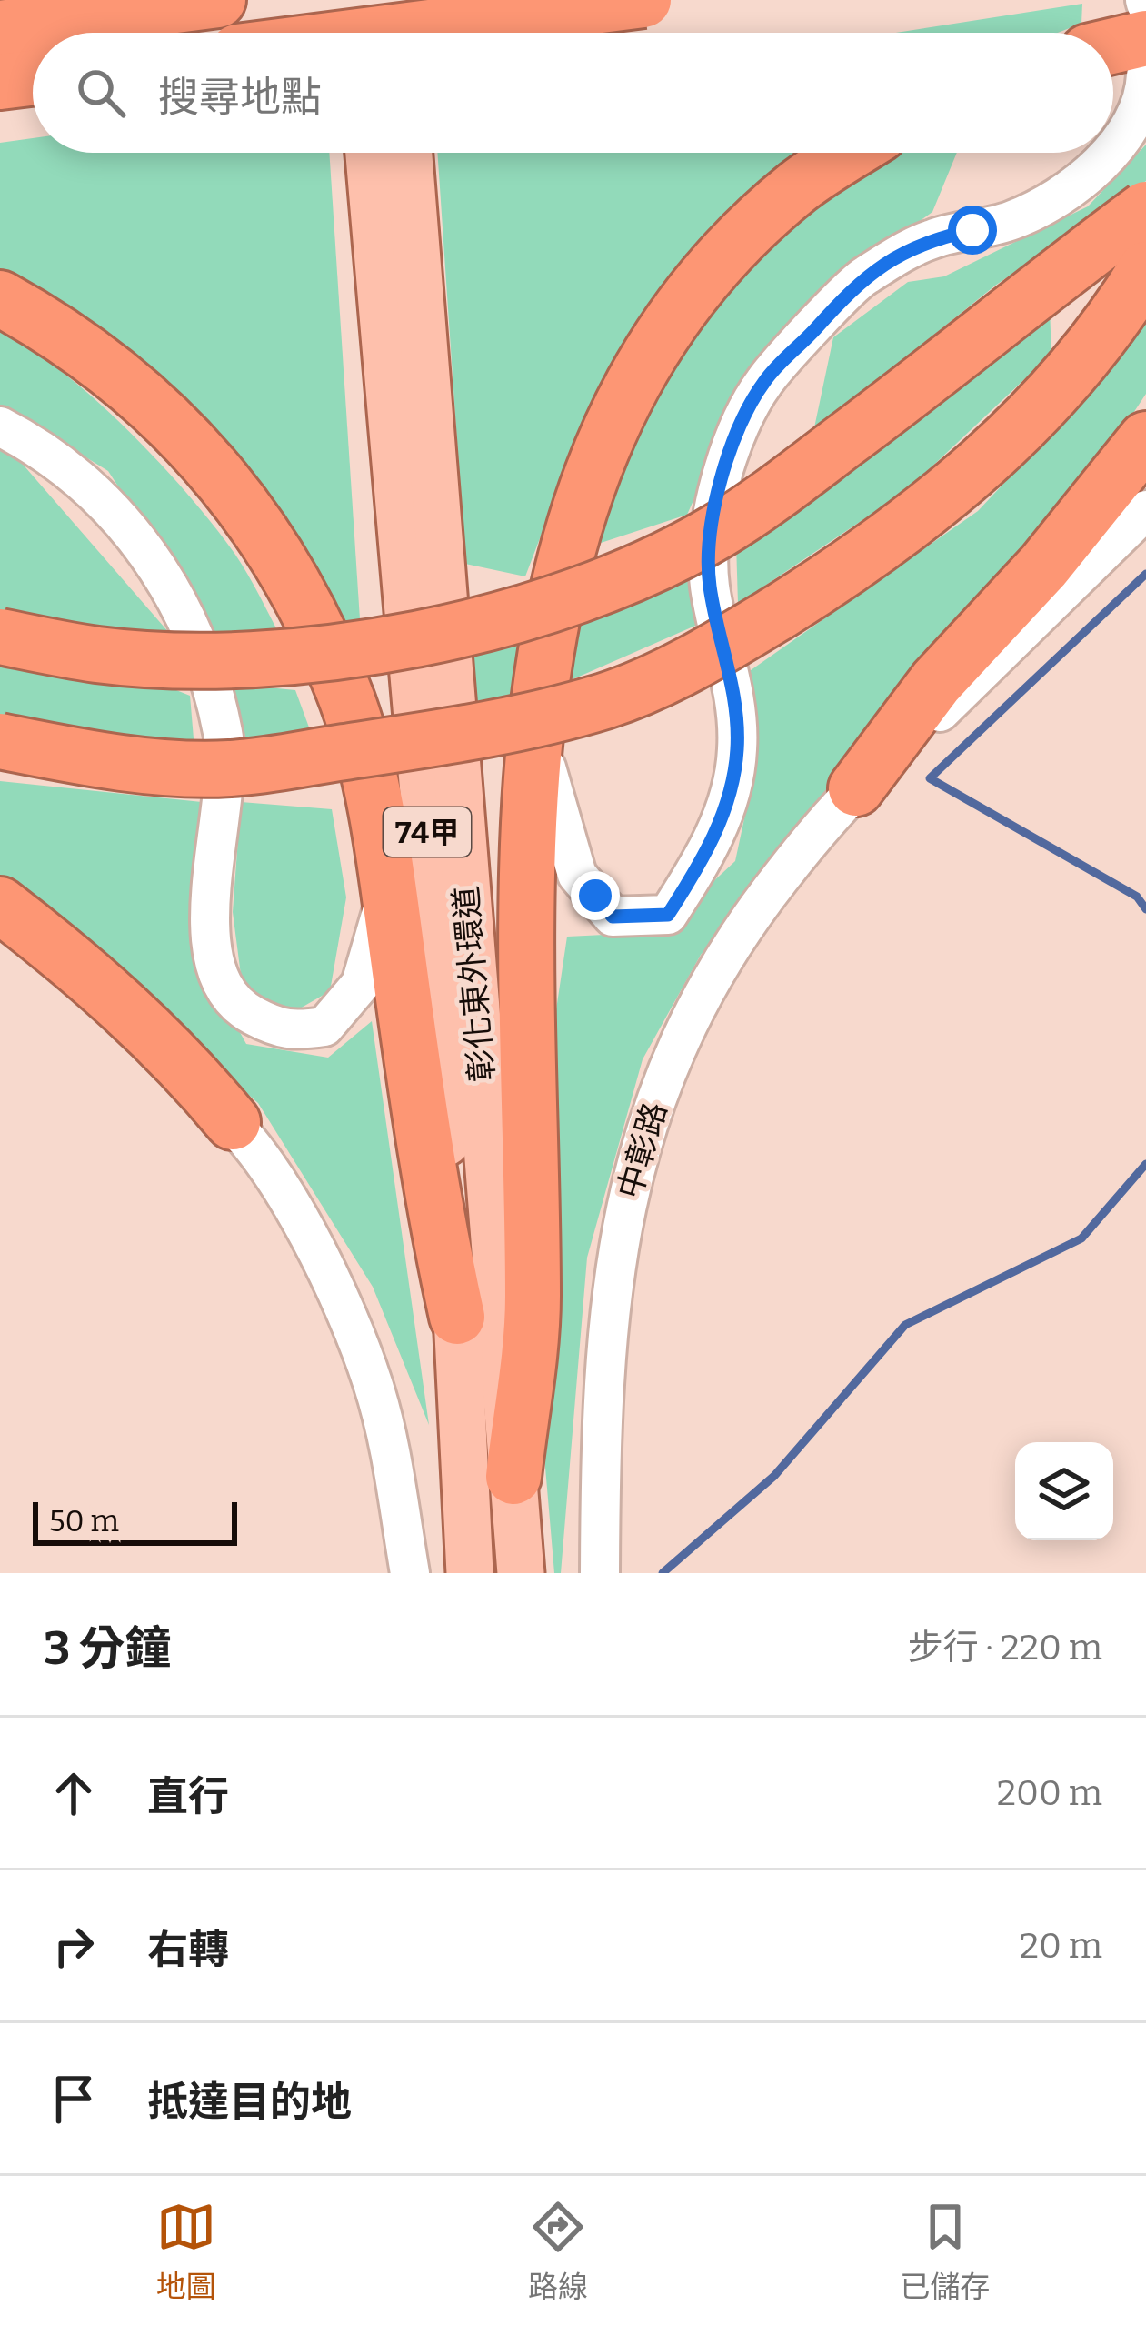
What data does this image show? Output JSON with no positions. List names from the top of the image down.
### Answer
{
  "streets": {
    "main road": ["74甲", "彰化東外環道"],
    "street": ["中彰路"]
  },
  "scale_bar": "50 m",
  "page": {
    "search": "搜尋地點",
    "scale": "50 m",
    "heading": ["3 分鐘", "步行 · 220 m"],
    "list": [
      ["直行", "200 m"],
      ["右轉", "20 m"],
      "抵達目的地"
    ],
    "nav": ["地圖", "路線", "已儲存"]
  }
}
